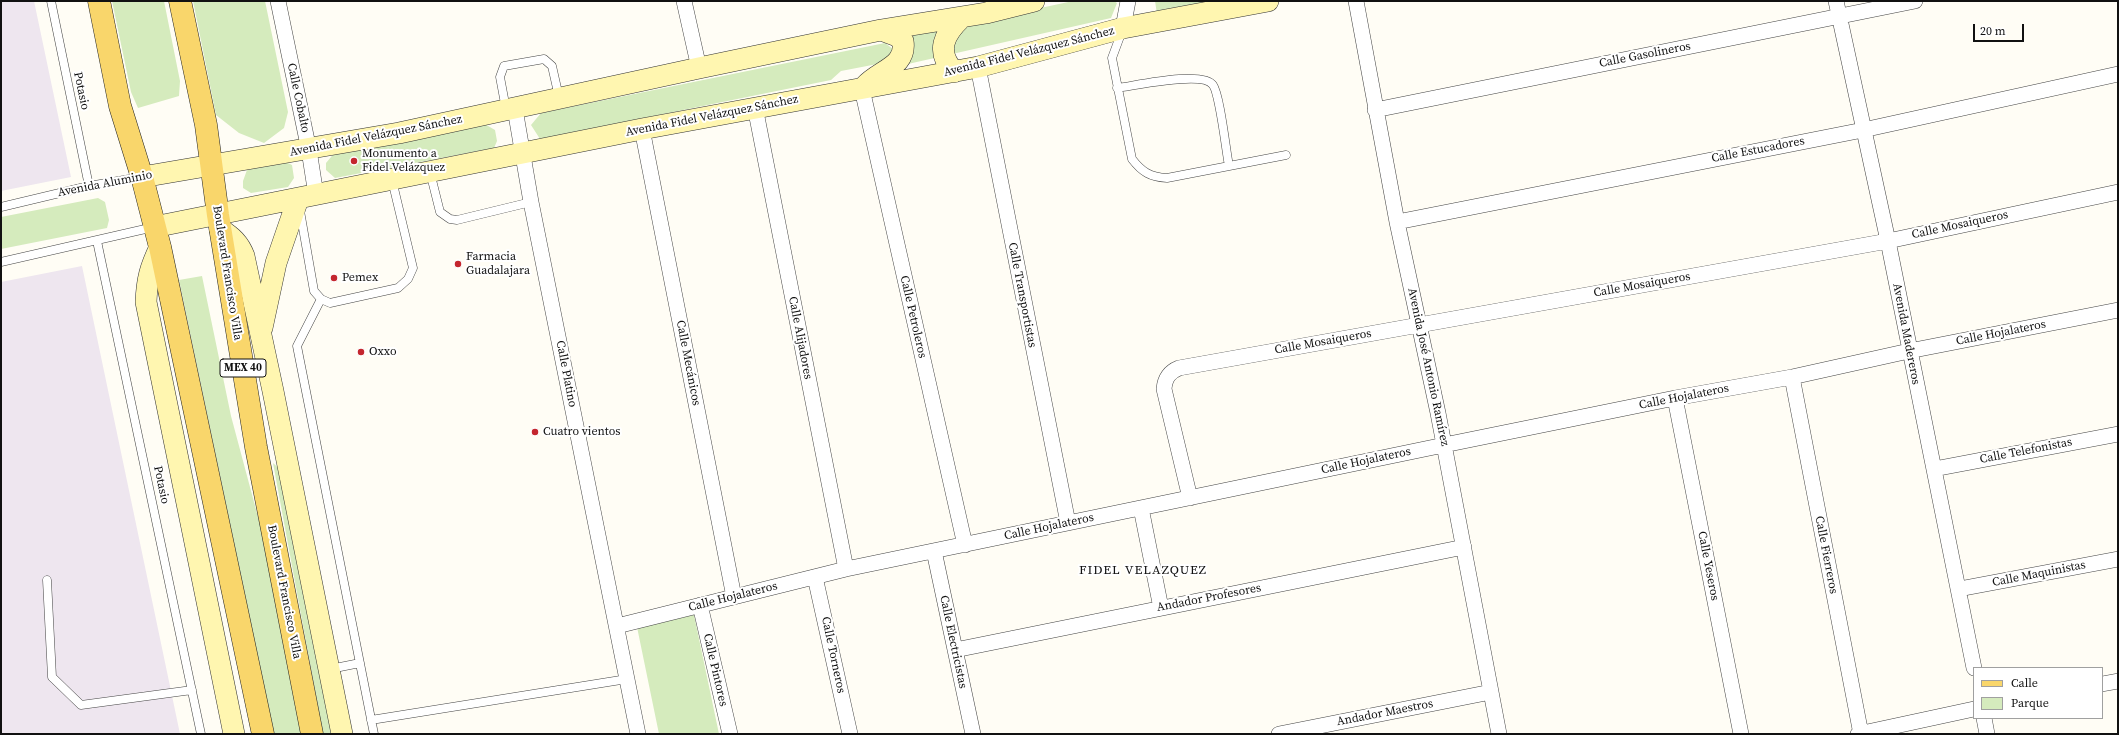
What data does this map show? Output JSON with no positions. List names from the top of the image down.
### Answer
{
  "streets": {
    "main road": [
      "Avenida Fidel Velázquez Sánchez",
      "Avenida Aluminio",
      "Boulevard Francisco Villa",
      "MEX 40"
    ],
    "street": [
      "Calle Gasolineros",
      "Calle Cobalto",
      "Calle Estucadores",
      "Calle Mosaiqueros",
      "Calle Transportistas",
      "Calle Petroleros",
      "Calle Hojalateros",
      "Avenida Madereros",
      "Calle Alijadores",
      "Calle Mecánicos",
      "Avenida José Antonio Ramírez",
      "Calle Platino",
      "Calle Telefonistas",
      "Calle Fierreros",
      "Calle Yeseros",
      "Calle Maquinistas",
      "Andador Profesores",
      "Calle Electricistas",
      "Calle Torneros",
      "Calle Pintores",
      "Andador Maestros"
    ],
    "lane": ["Potasio"]
  },
  "crossings": [
    ["Avenida Fidel Velázquez Sánchez", "Calle Cobalto"],
    ["Avenida Fidel Velázquez Sánchez", "Avenida Aluminio"],
    ["Avenida Fidel Velázquez Sánchez", "Boulevard Francisco Villa"],
    ["Avenida Fidel Velázquez Sánchez", "Calle Transportistas"],
    ["Avenida Fidel Velázquez Sánchez", "Calle Petroleros"],
    ["Avenida Fidel Velázquez Sánchez", "Calle Alijadores"],
    ["Avenida Fidel Velázquez Sánchez", "Calle Mecánicos"],
    ["Avenida Fidel Velázquez Sánchez", "Calle Platino"],
    ["Calle Gasolineros", "Avenida Madereros"],
    ["Calle Gasolineros", "Avenida José Antonio Ramírez"],
    ["Potasio", "Avenida Aluminio"],
    ["Calle Estucadores", "Avenida Madereros"],
    ["Calle Estucadores", "Avenida José Antonio Ramírez"],
    ["Avenida Aluminio", "Boulevard Francisco Villa"],
    ["Calle Mosaiqueros", "Calle Hojalateros"],
    ["Calle Mosaiqueros", "Avenida Madereros"],
    ["Calle Mosaiqueros", "Avenida José Antonio Ramírez"],
    ["Calle Transportistas", "Calle Hojalateros"],
    ["Calle Petroleros", "Calle Hojalateros"],
    ["Calle Hojalateros", "Avenida Madereros"],
    ["Calle Hojalateros", "Calle Alijadores"],
    ["Calle Hojalateros", "Calle Mecánicos"],
    ["Calle Hojalateros", "Avenida José Antonio Ramírez"],
    ["Calle Hojalateros", "Calle Platino"],
    ["Calle Hojalateros", "Calle Fierreros"],
    ["Calle Hojalateros", "Calle Yeseros"],
    ["Calle Hojalateros", "Calle Electricistas"],
    ["Calle Hojalateros", "Calle Torneros"],
    ["Calle Hojalateros", "Calle Pintores"],
    ["Avenida Madereros", "Calle Telefonistas"],
    ["Avenida Madereros", "Calle Maquinistas"],
    ["Avenida José Antonio Ramírez", "Andador Profesores"],
    ["Avenida José Antonio Ramírez", "Andador Maestros"],
    ["Andador Profesores", "Calle Electricistas"]
  ],
  "districts": ["FIDEL VELAZQUEZ"],
  "places": [
    "Monumento a Fidel Velázquez",
    "Farmacia Guadalajara",
    "Pemex",
    "Oxxo",
    "Cuatro vientos"
  ],
  "legend": ["Calle", "Parque"],
  "scale_bar": "20 m"
}
